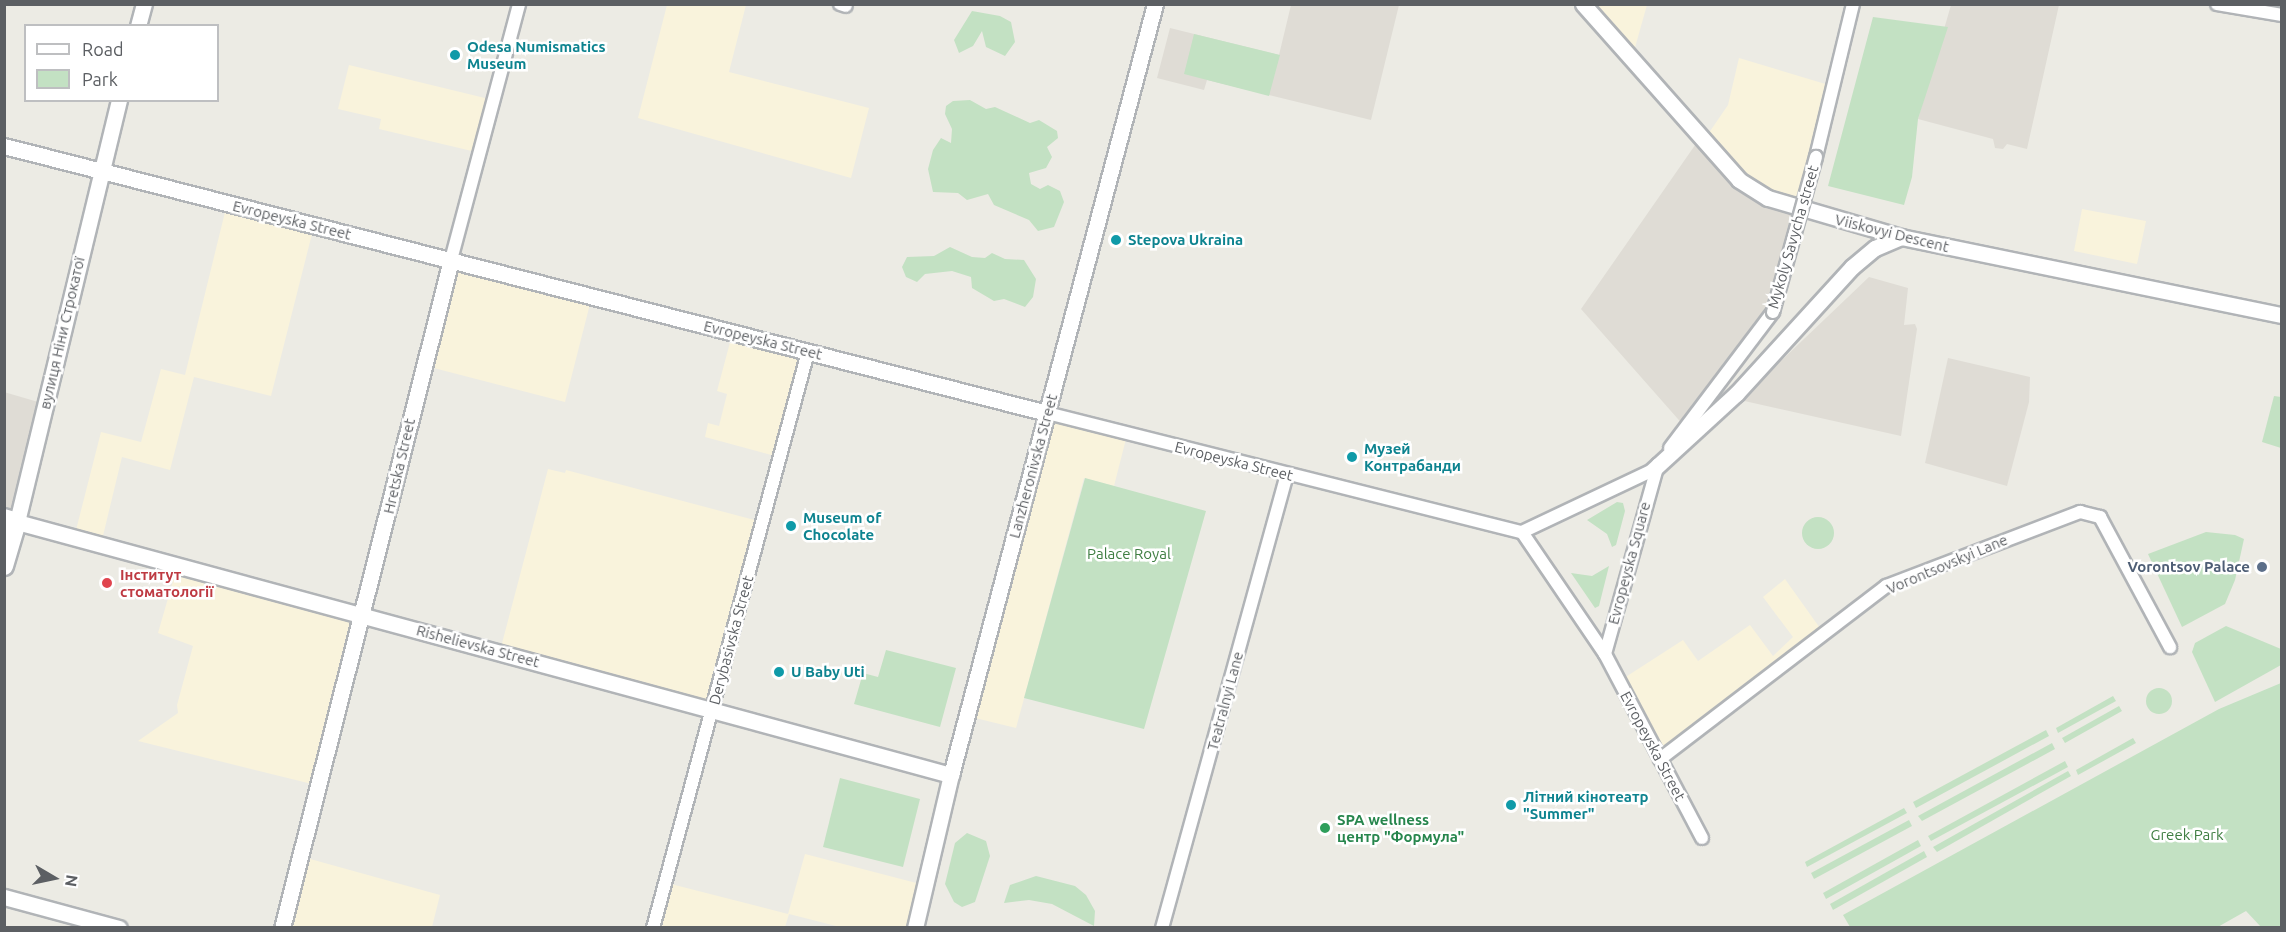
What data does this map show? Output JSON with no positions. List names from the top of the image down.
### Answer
{
  "streets": {
    "main road": ["вулиця Ніни Строкатої"],
    "street": [
      "Evropeyska Street",
      "Viiskovyi Descent",
      "Mykoly Savycha street",
      "Hretska Street",
      "Lanzheronivska Street",
      "Evropeyska Square",
      "Vorontsovskyi Lane",
      "Derybasivska Street",
      "Rishelievska Street",
      "Teatralnyi Lane"
    ]
  },
  "crossings": [
    ["Evropeyska Street", "вулиця Ніни Строкатої"],
    ["Evropeyska Street", "Hretska Street"],
    ["Evropeyska Street", "Lanzheronivska Street"],
    ["Evropeyska Street", "Evropeyska Square"],
    ["Evropeyska Street", "Vorontsovskyi Lane"],
    ["Evropeyska Street", "Derybasivska Street"],
    ["Evropeyska Street", "Teatralnyi Lane"],
    ["Mykoly Savycha street", "Evropeyska Square"],
    ["вулиця Ніни Строкатої", "Rishelievska Street"],
    ["Hretska Street", "Rishelievska Street"],
    ["Lanzheronivska Street", "Rishelievska Street"],
    ["Derybasivska Street", "Rishelievska Street"]
  ],
  "parks": ["Palace Royal", "Greek Park"],
  "places": [
    "Odesa Numismatics Museum",
    "Stepova Ukraina",
    "Музей Контрабанди",
    "Museum of Chocolate",
    "Vorontsov Palace",
    "Інститут стоматології",
    "U Baby Uti",
    "Літний кінотеатр \"Summer\"",
    "SPA wellness центр \"Формула\""
  ],
  "legend": ["Road", "Park"],
  "north": "right"
}
